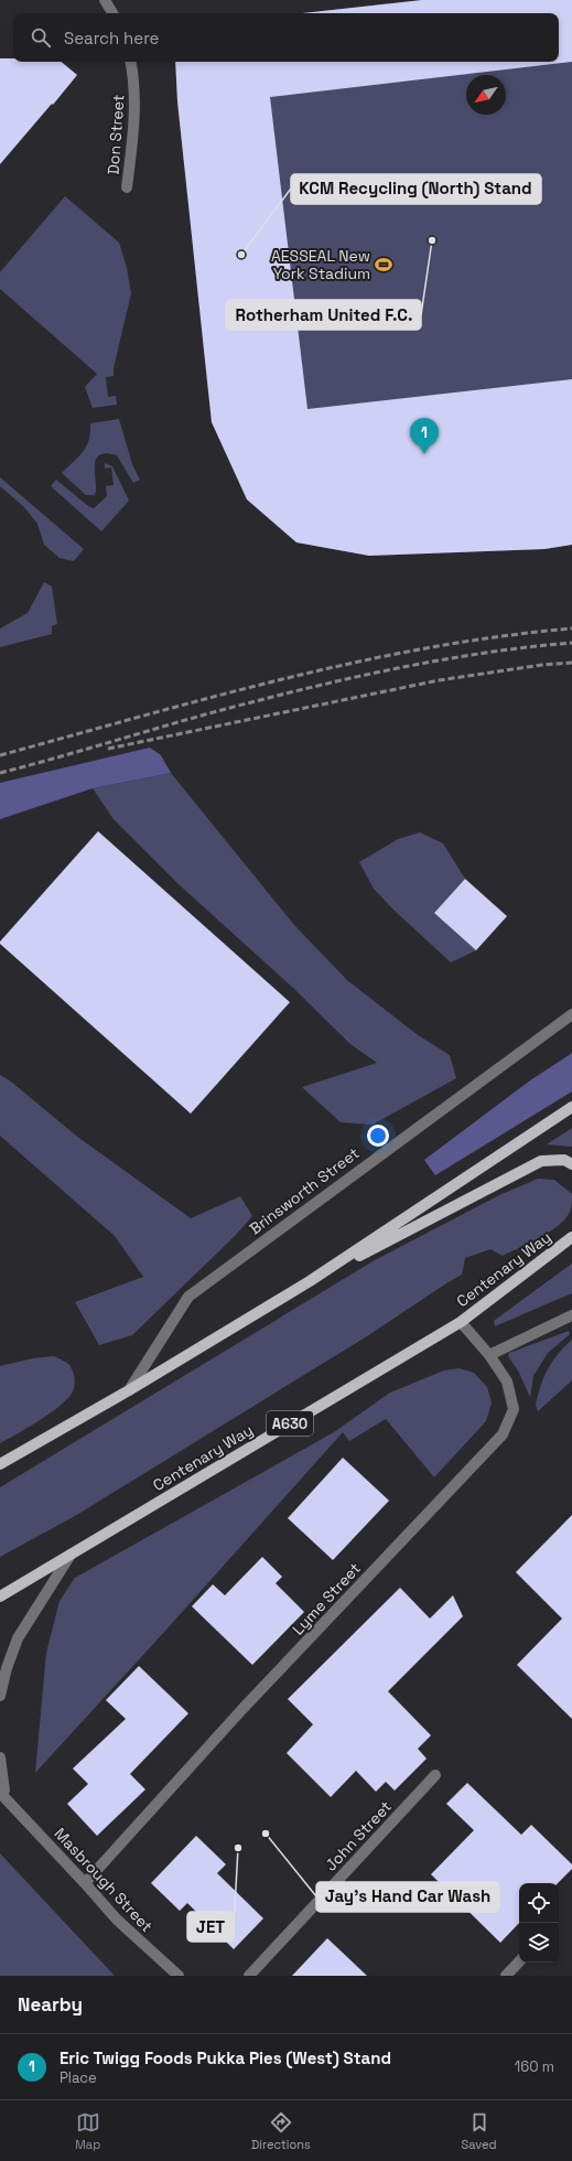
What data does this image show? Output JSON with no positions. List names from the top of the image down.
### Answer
{
  "streets": {
    "main road": ["Centenary Way", "A630"],
    "street": [
      "Don Street",
      "Brinsworth Street",
      "Lyme Street",
      "John Street",
      "Masbrough Street"
    ]
  },
  "crossings": [
    ["Centenary Way", "Lyme Street"],
    ["Lyme Street", "Masbrough Street"]
  ],
  "places": {
    "other": [
      "Rotherham United F.C.",
      "KCM Recycling (North) Stand",
      "Jay's Hand Car Wash",
      "JET"
    ],
    "sports": ["AESSEAL New York Stadium"]
  },
  "north": "bottom left",
  "page": {
    "search": "Search here",
    "pins": "1",
    "heading": "Nearby",
    "list": [
      {
        "mark": "1",
        "name": "Eric Twigg Foods Pukka Pies (West) Stand",
        "note": "Place",
        "value": "160 m"
      }
    ],
    "nav": ["Map", "Directions", "Saved"]
  }
}
